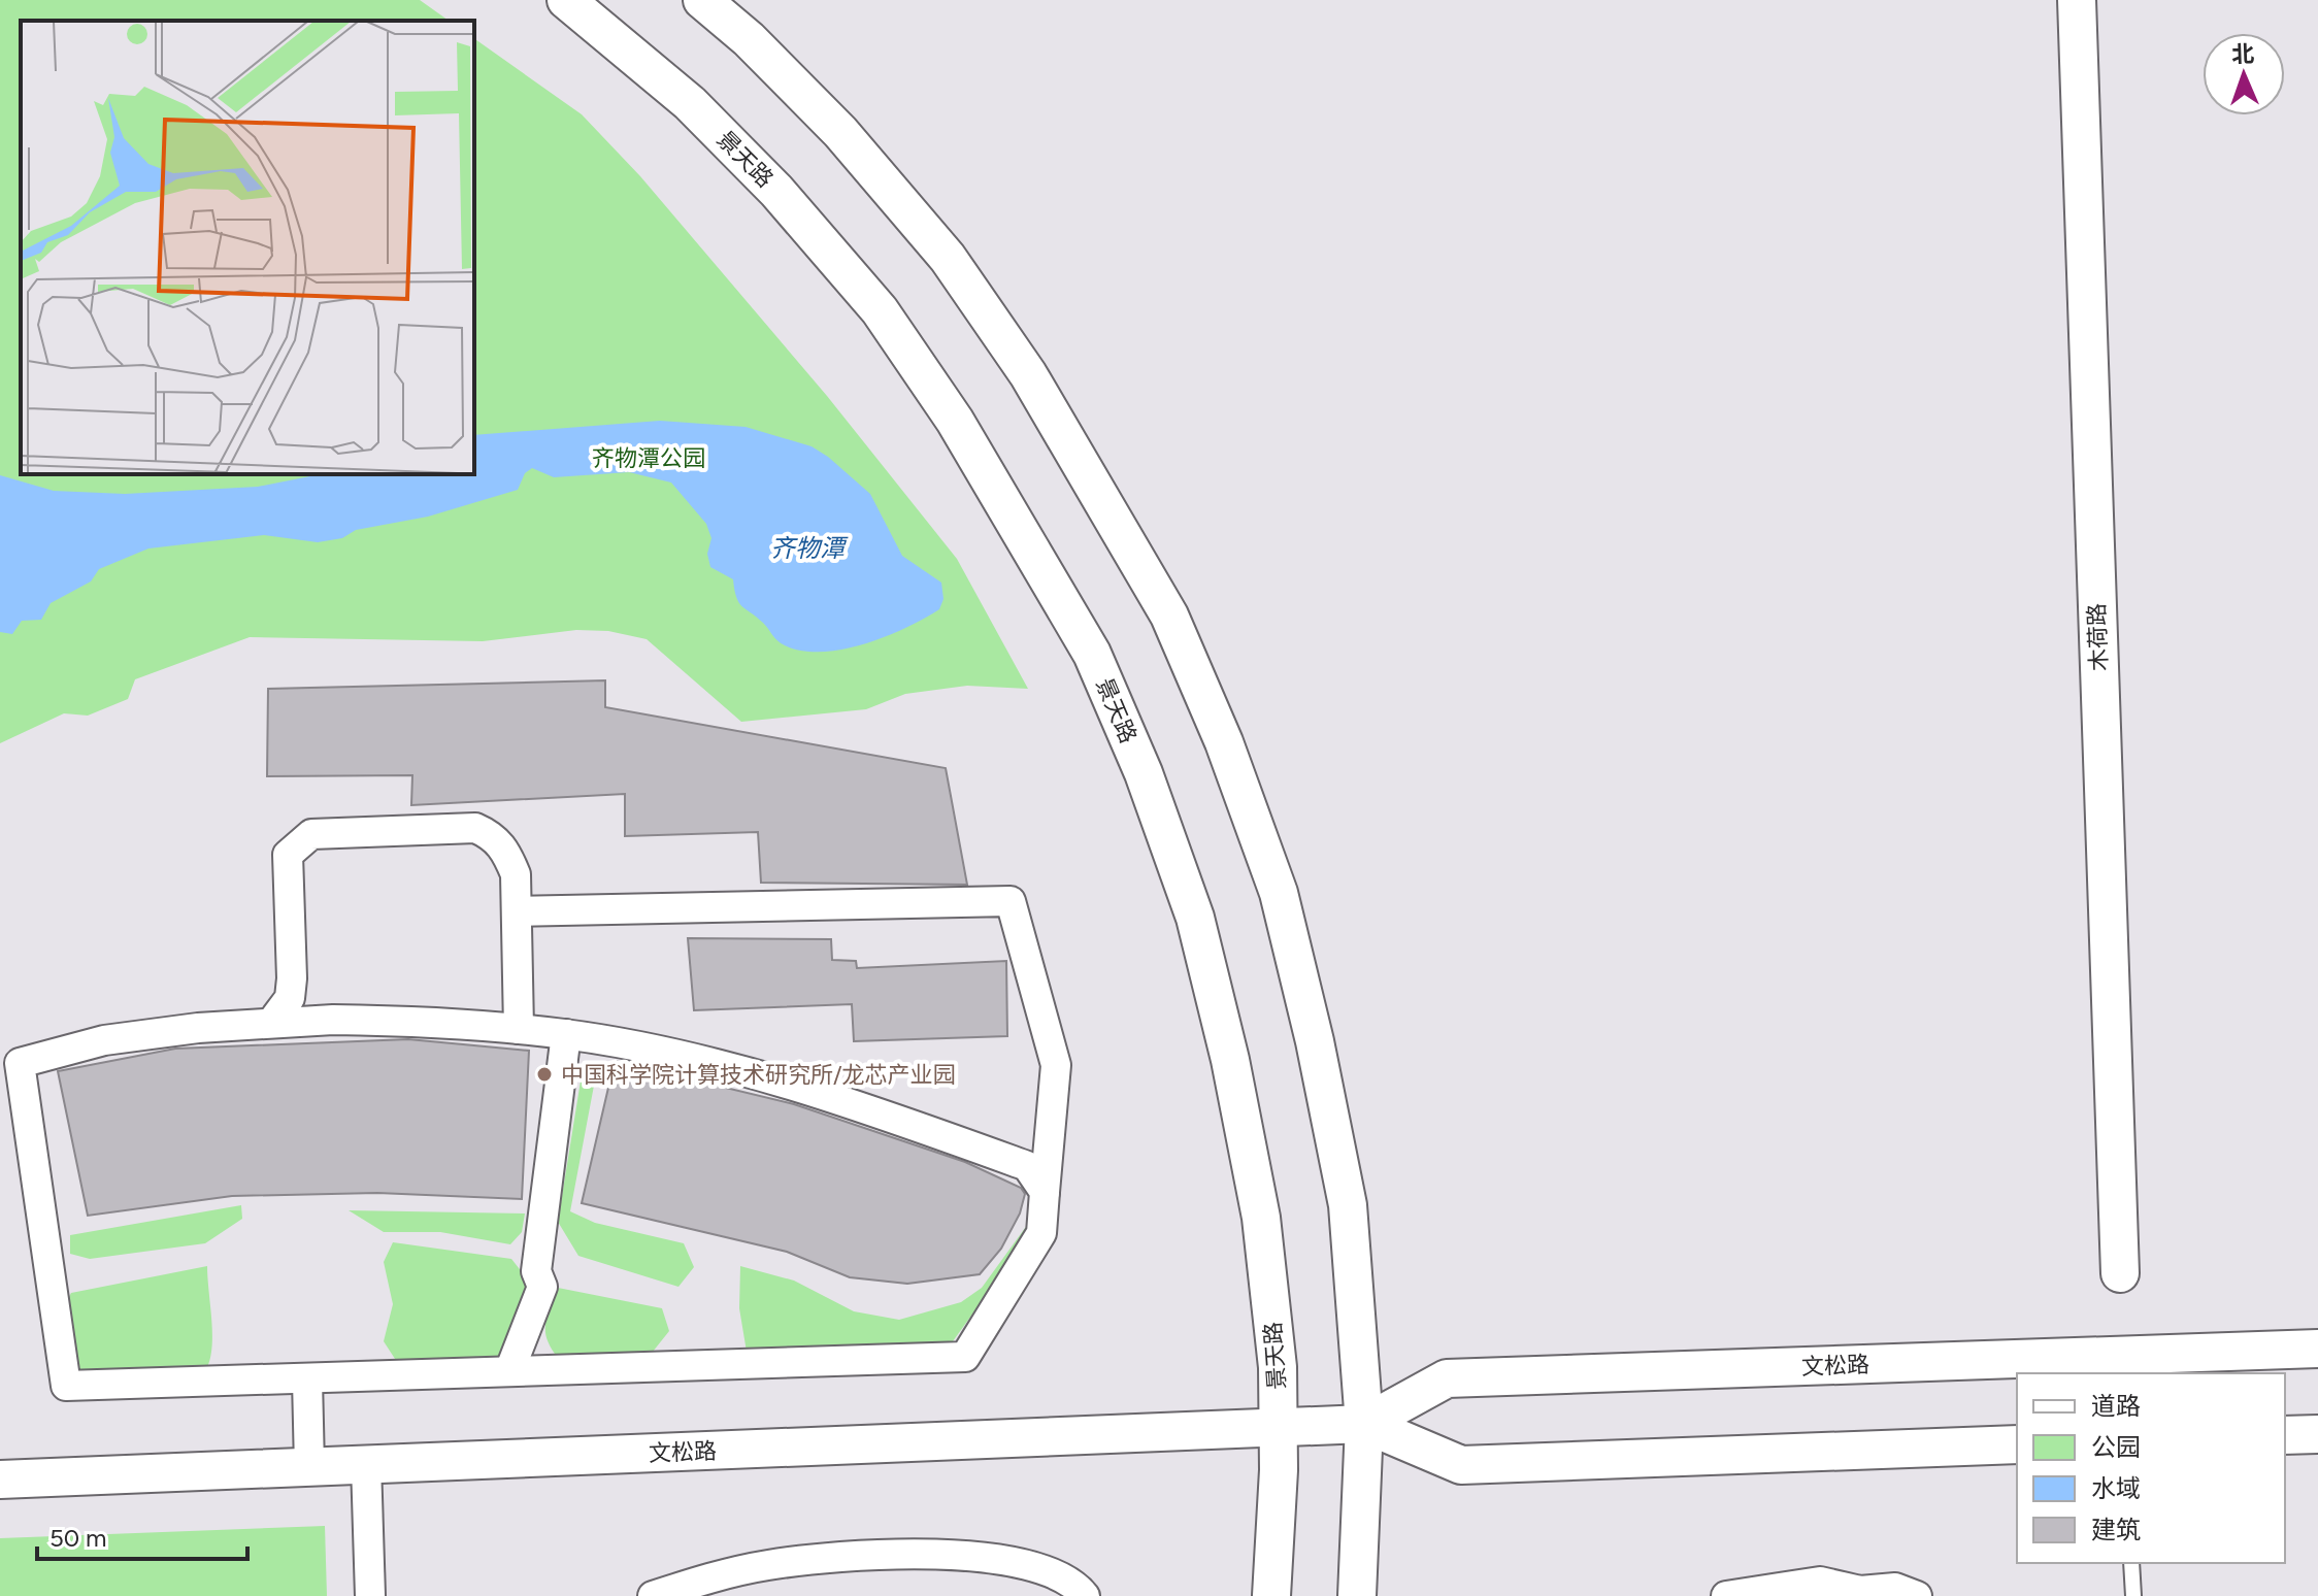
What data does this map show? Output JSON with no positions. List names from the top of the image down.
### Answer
{
  "streets": {
    "street": ["景天路", "木荷路", "文松路"]
  },
  "crossings": [
    ["景天路", "文松路"]
  ],
  "water": ["齐物潭"],
  "parks": ["齐物潭公园"],
  "places": ["中国科学院计算技术研究所/龙芯产业园"],
  "legend": [
    "道路",
    "公园",
    "水域",
    "建筑"
  ],
  "scale_bar": "50 m",
  "north": "top"
}
